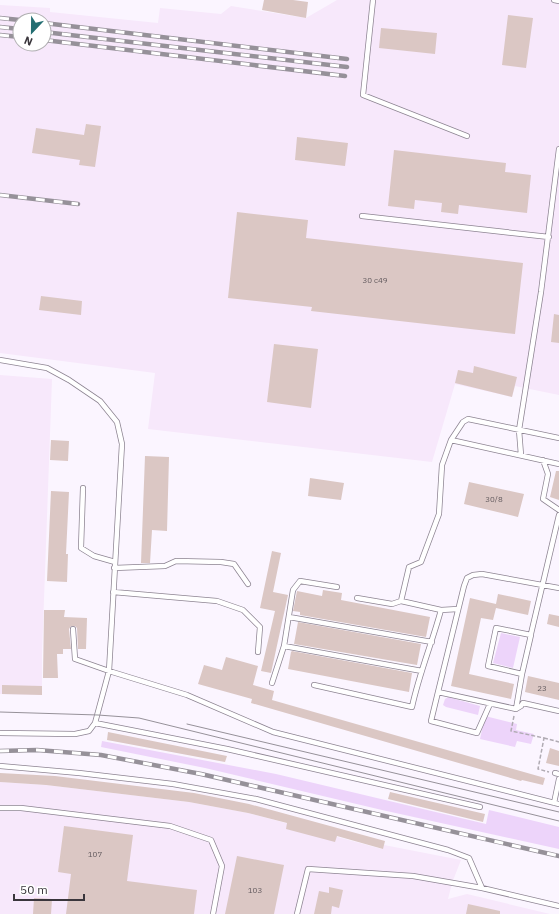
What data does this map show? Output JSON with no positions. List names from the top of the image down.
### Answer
{
  "house_numbers": [
    "30 с49",
    "30/8",
    "23",
    "107",
    "103"
  ],
  "scale_bar": "50 m",
  "north": "bottom"
}
